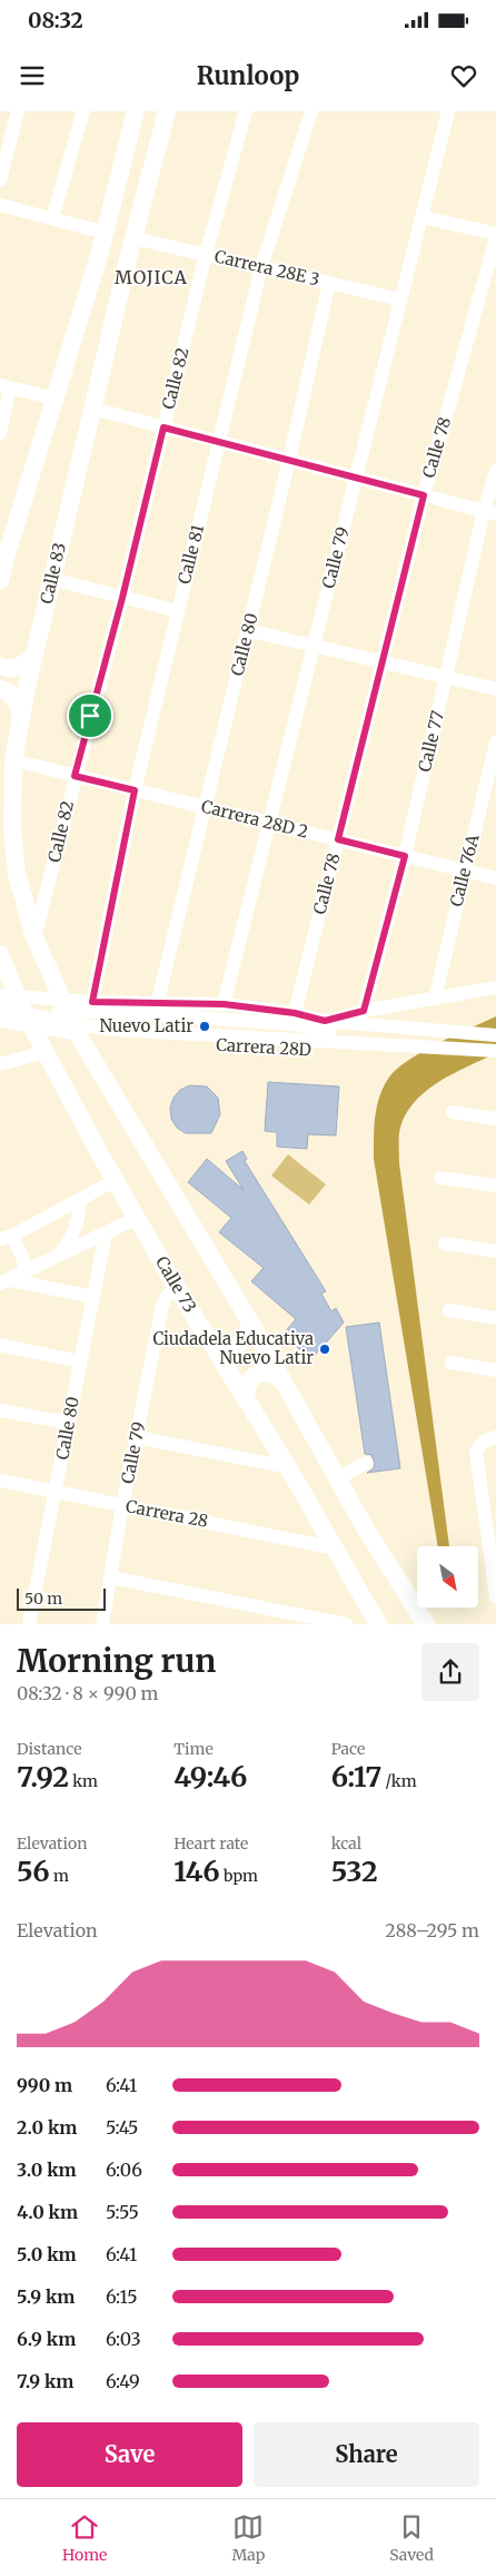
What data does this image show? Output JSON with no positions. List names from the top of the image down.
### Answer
{
  "streets": {
    "main road": ["Calle 83", "Calle 73"],
    "street": [
      "Carrera 28E 3",
      "Calle 82",
      "Calle 78",
      "Calle 81",
      "Calle 79",
      "Calle 80",
      "Calle 77",
      "Carrera 28D 2",
      "Calle 76A",
      "Carrera 28D",
      "Carrera 28"
    ]
  },
  "crossings": [
    ["Carrera 28E 3", "Calle 82"],
    ["Carrera 28E 3", "Calle 81"],
    ["Carrera 28E 3", "Calle 79"],
    ["Carrera 28E 3", "Calle 83"],
    ["Carrera 28E 3", "Calle 80"],
    ["Calle 82", "Calle 83"],
    ["Calle 82", "Carrera 28D 2"],
    ["Calle 78", "Carrera 28D 2"],
    ["Calle 78", "Carrera 28D"],
    ["Calle 81", "Carrera 28D 2"],
    ["Calle 81", "Carrera 28D"],
    ["Calle 79", "Carrera 28D 2"],
    ["Calle 79", "Carrera 28D"],
    ["Calle 79", "Calle 73"],
    ["Calle 79", "Carrera 28"],
    ["Calle 83", "Carrera 28D 2"],
    ["Calle 83", "Carrera 28D"],
    ["Calle 80", "Carrera 28D 2"],
    ["Calle 80", "Carrera 28D"],
    ["Calle 80", "Carrera 28"],
    ["Calle 77", "Carrera 28D 2"],
    ["Calle 77", "Carrera 28D"],
    ["Carrera 28D 2", "Calle 76A"],
    ["Calle 76A", "Carrera 28D"],
    ["Carrera 28D", "Calle 73"],
    ["Calle 73", "Carrera 28"]
  ],
  "districts": ["MOJICA"],
  "places": ["Nuevo Latir", "Ciudadela Educativa Nuevo Latir"],
  "scale_bar": "50 m",
  "north": "bottom right",
  "page": {
    "status": "08:32",
    "header": "Runloop",
    "scale": "50 m",
    "heading": ["Morning run", "08:32 · 8 × 990 m"],
    "stats": [
      ["Distance", "7.92 km"],
      ["Time", "49:46"],
      ["Pace", "6:17 /km"],
      ["Elevation", "56 m"],
      ["Heart rate", "146 bpm"],
      ["kcal", "532"]
    ],
    "chart": ["Elevation", "288–295 m"],
    "list": [
      {
        "name": "990 m",
        "note": "6:41"
      },
      {
        "name": "2.0 km",
        "note": "5:45"
      },
      {
        "name": "3.0 km",
        "note": "6:06"
      },
      {
        "name": "4.0 km",
        "note": "5:55"
      },
      {
        "name": "5.0 km",
        "note": "6:41"
      },
      {
        "name": "5.9 km",
        "note": "6:15"
      },
      {
        "name": "6.9 km",
        "note": "6:03"
      },
      {
        "name": "7.9 km",
        "note": "6:49"
      }
    ],
    "buttons": ["Save", "Share"],
    "tabs": ["Home", "Map", "Saved"]
  }
}
